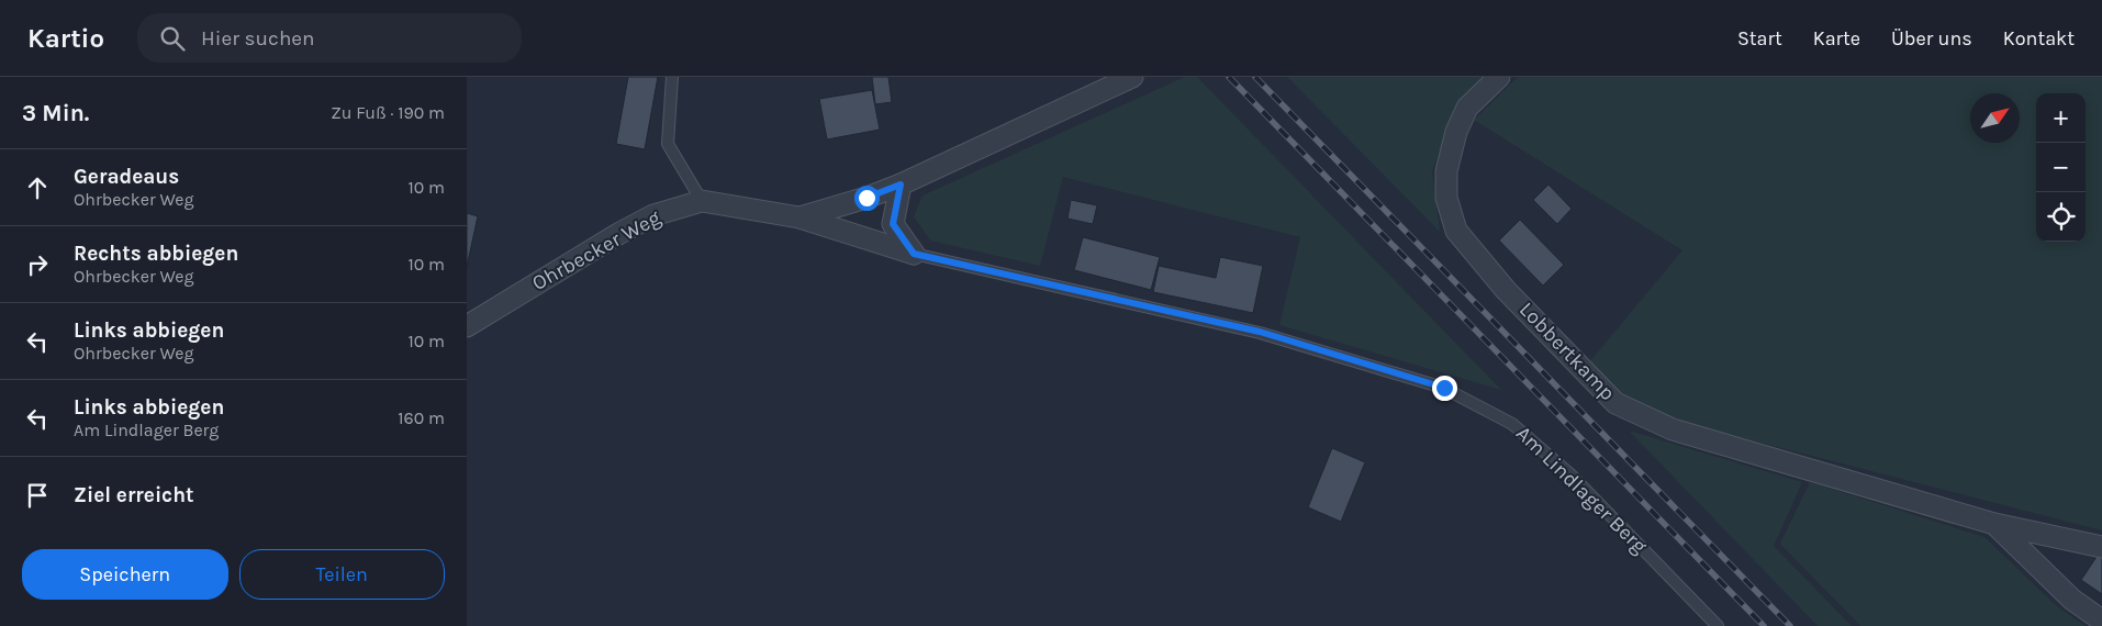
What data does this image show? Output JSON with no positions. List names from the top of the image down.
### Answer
{
  "streets": {
    "street": ["Ohrbecker Weg", "Lobbertkamp"],
    "lane": ["Am Lindlager Berg"]
  },
  "crossings": [
    ["Ohrbecker Weg", "Am Lindlager Berg"]
  ],
  "north": "top right",
  "page": {
    "header": "Kartio",
    "search": "Hier suchen",
    "nav": [
      "Start",
      "Karte",
      "Über uns",
      "Kontakt"
    ],
    "heading": ["3 Min.", "Zu Fuß · 190 m"],
    "map_buttons": ["+", "−"],
    "list": [
      ["Geradeaus", "Ohrbecker Weg", "10 m"],
      ["Rechts abbiegen", "Ohrbecker Weg", "10 m"],
      ["Links abbiegen", "Ohrbecker Weg", "10 m"],
      ["Links abbiegen", "Am Lindlager Berg", "160 m"],
      "Ziel erreicht"
    ],
    "buttons": ["Speichern", "Teilen"]
  }
}
